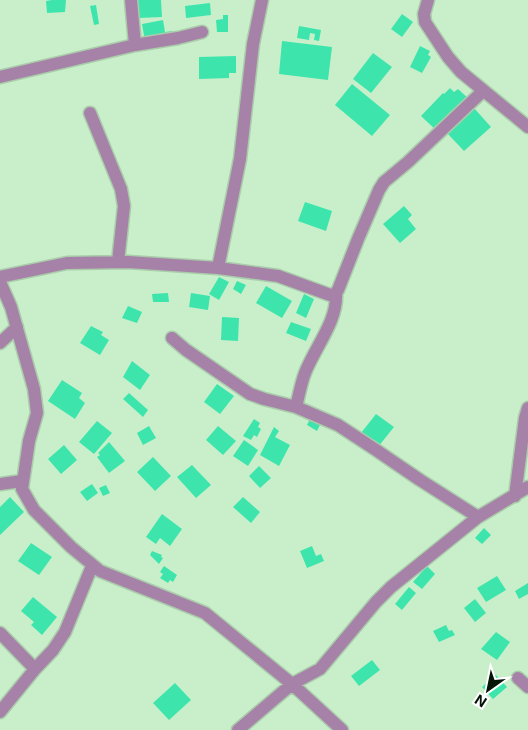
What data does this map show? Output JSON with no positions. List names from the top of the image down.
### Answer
{
  "north": "bottom left"
}
